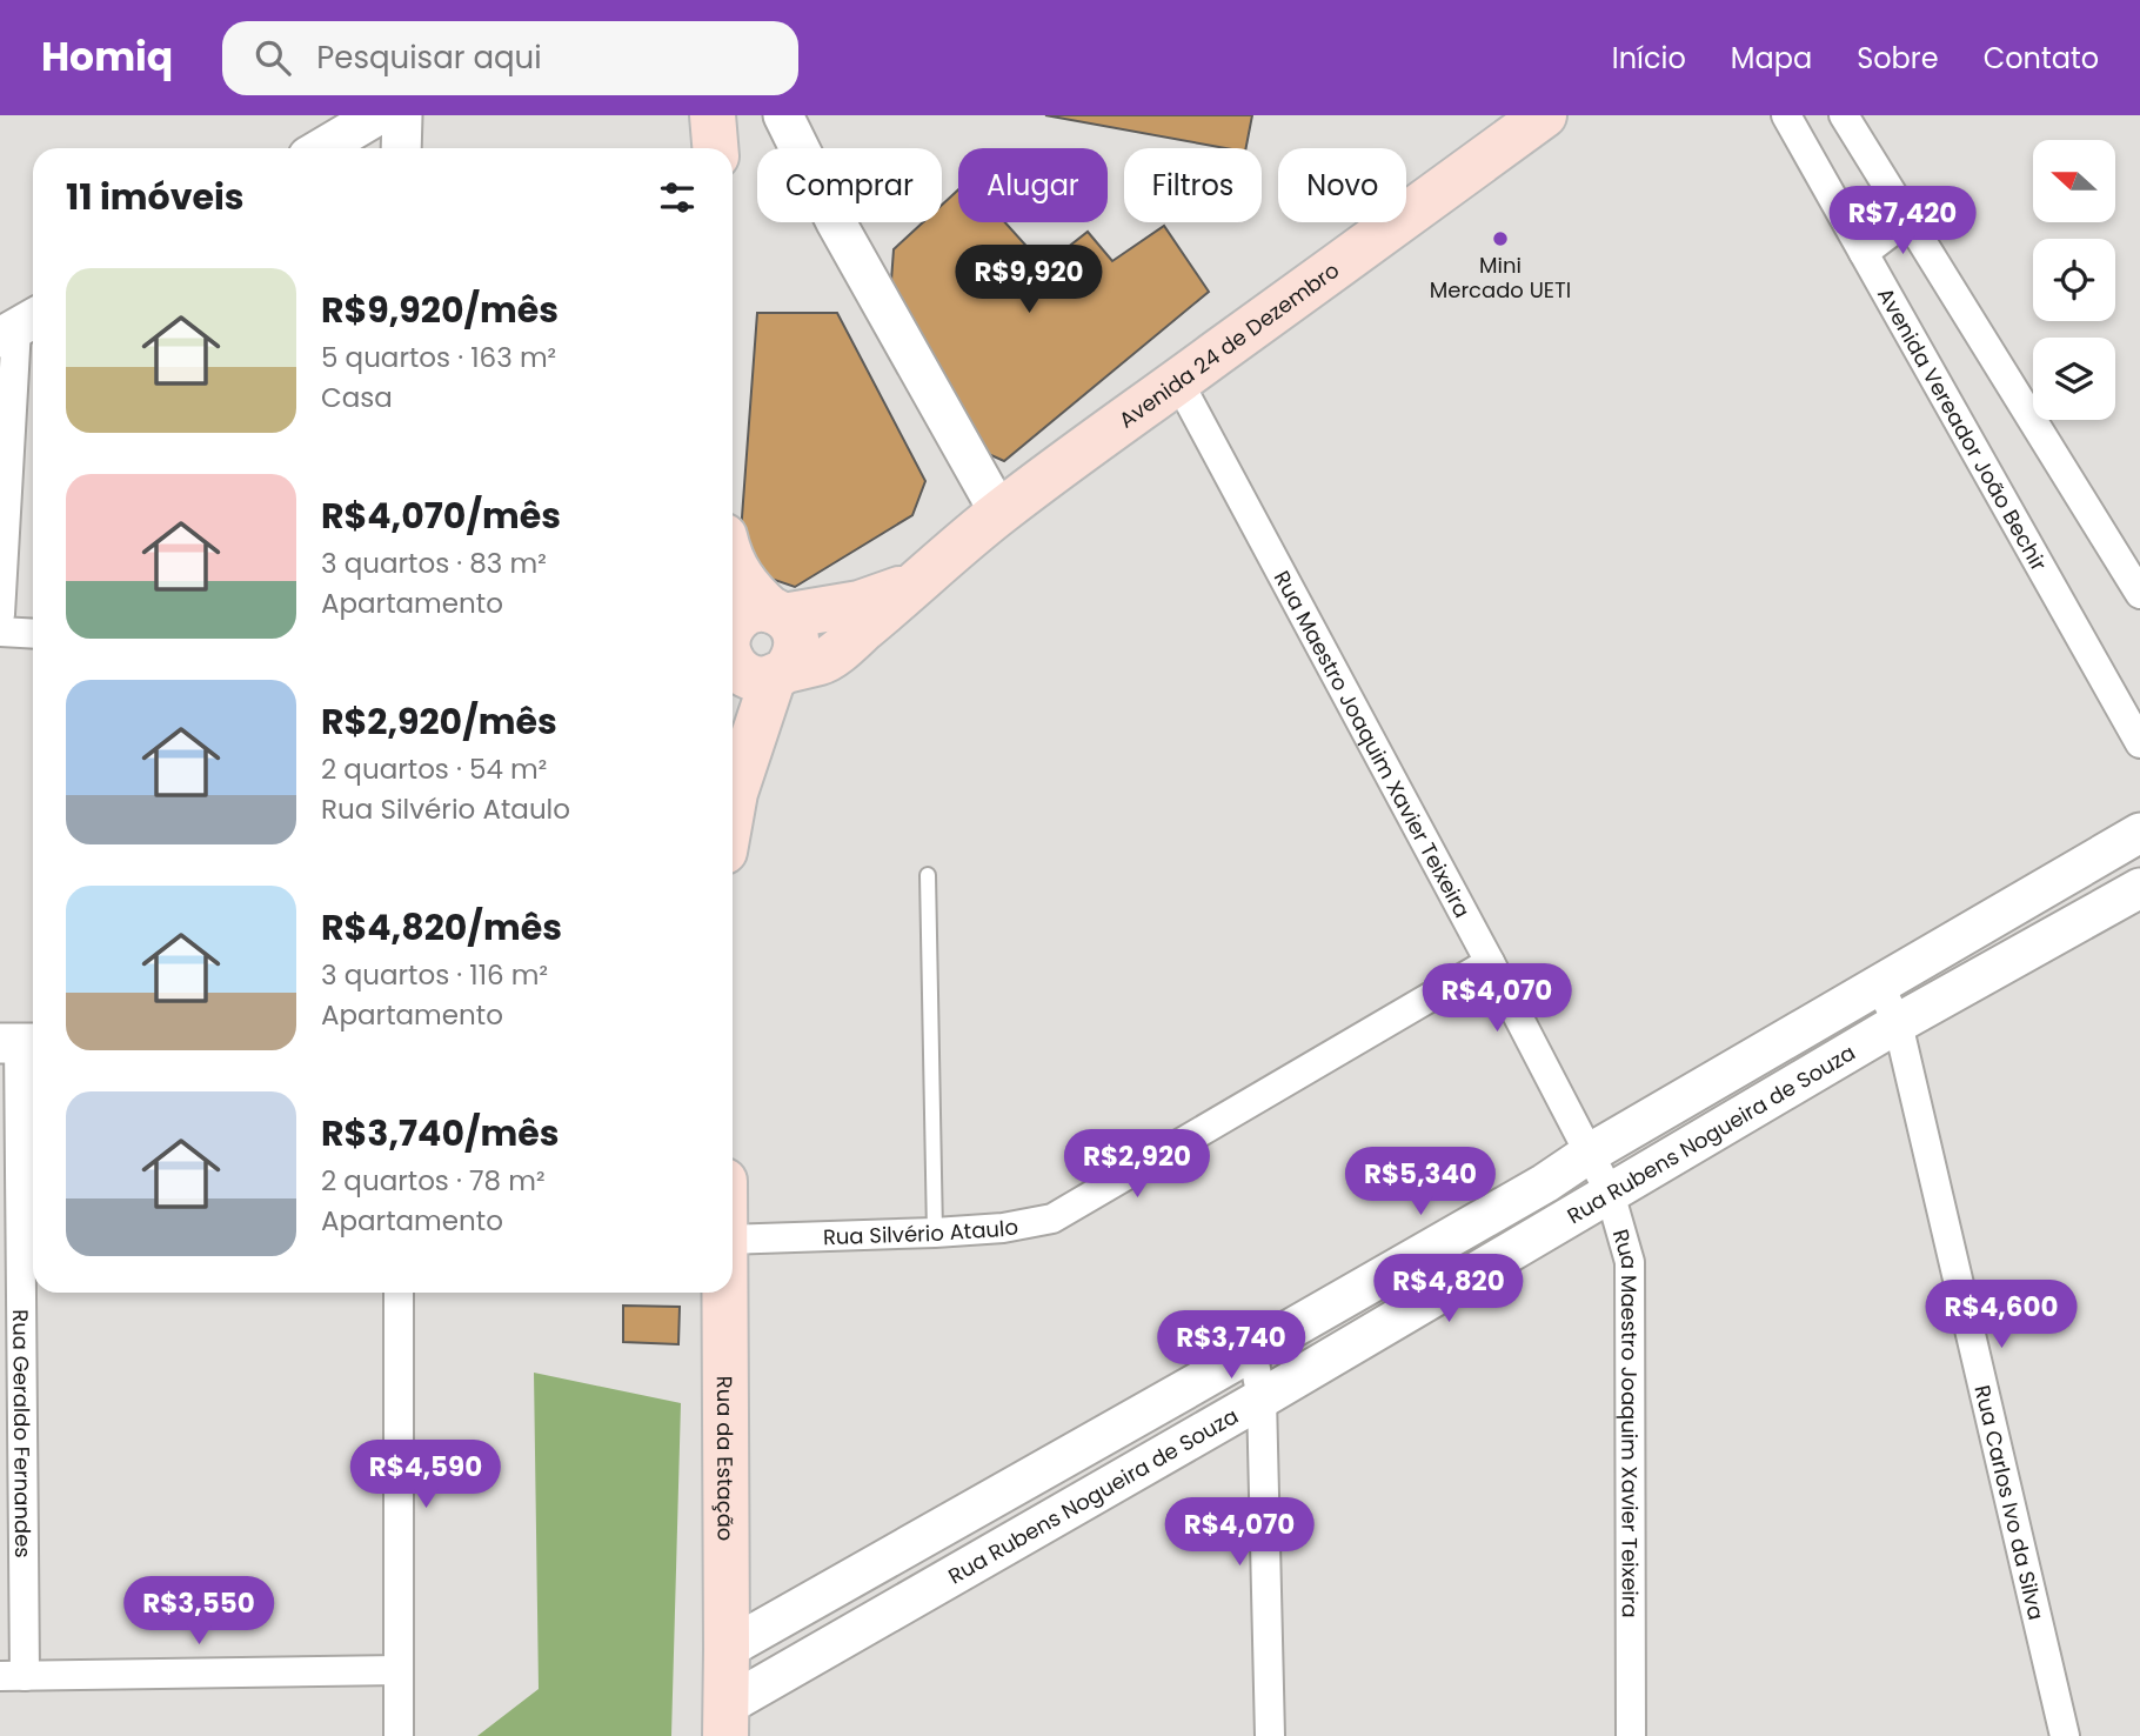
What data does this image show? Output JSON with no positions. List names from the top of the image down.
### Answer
{
  "streets": {
    "main road": ["Avenida 24 de Dezembro", "Rua da Estação"],
    "street": [
      "Avenida Vereador João Bechir",
      "Rua Maestro Joaquim Xavier Teixeira",
      "Rua Rubens Nogueira de Souza",
      "Rua Silvério Ataulo",
      "Rua Geraldo Fernandes",
      "Rua Carlos Ivo da Silva"
    ]
  },
  "crossings": [
    ["Avenida 24 de Dezembro", "Rua Maestro Joaquim Xavier Teixeira"],
    ["Rua Maestro Joaquim Xavier Teixeira", "Rua Rubens Nogueira de Souza"],
    ["Rua Maestro Joaquim Xavier Teixeira", "Rua Silvério Ataulo"],
    ["Rua Rubens Nogueira de Souza", "Rua da Estação"],
    ["Rua Rubens Nogueira de Souza", "Rua Carlos Ivo da Silva"]
  ],
  "places": ["Mini Mercado UETI"],
  "north": "left",
  "page": {
    "header": "Homiq",
    "search": "Pesquisar aqui",
    "nav": [
      "Início",
      "Mapa",
      "Sobre",
      "Contato"
    ],
    "chip": [
      "Comprar",
      "Alugar",
      "Filtros",
      "Novo"
    ],
    "heading": "11 imóveis",
    "price": [
      "R$7,420",
      "R$9,920",
      "R$4,070",
      "R$2,920",
      "R$5,340",
      "R$4,820",
      "R$4,600",
      "R$3,740",
      "R$4,590",
      "R$4,070",
      "R$3,550"
    ],
    "list": [
      {
        "name": "R$9,920/mês",
        "note": "5 quartos · 163 m² · Casa"
      },
      {
        "name": "R$4,070/mês",
        "note": "3 quartos · 83 m² · Apartamento"
      },
      {
        "name": "R$2,920/mês",
        "note": "2 quartos · 54 m² · Rua Silvério Ataulo"
      },
      {
        "name": "R$4,820/mês",
        "note": "3 quartos · 116 m² · Apartamento"
      },
      {
        "name": "R$3,740/mês",
        "note": "2 quartos · 78 m² · Apartamento"
      }
    ]
  }
}
